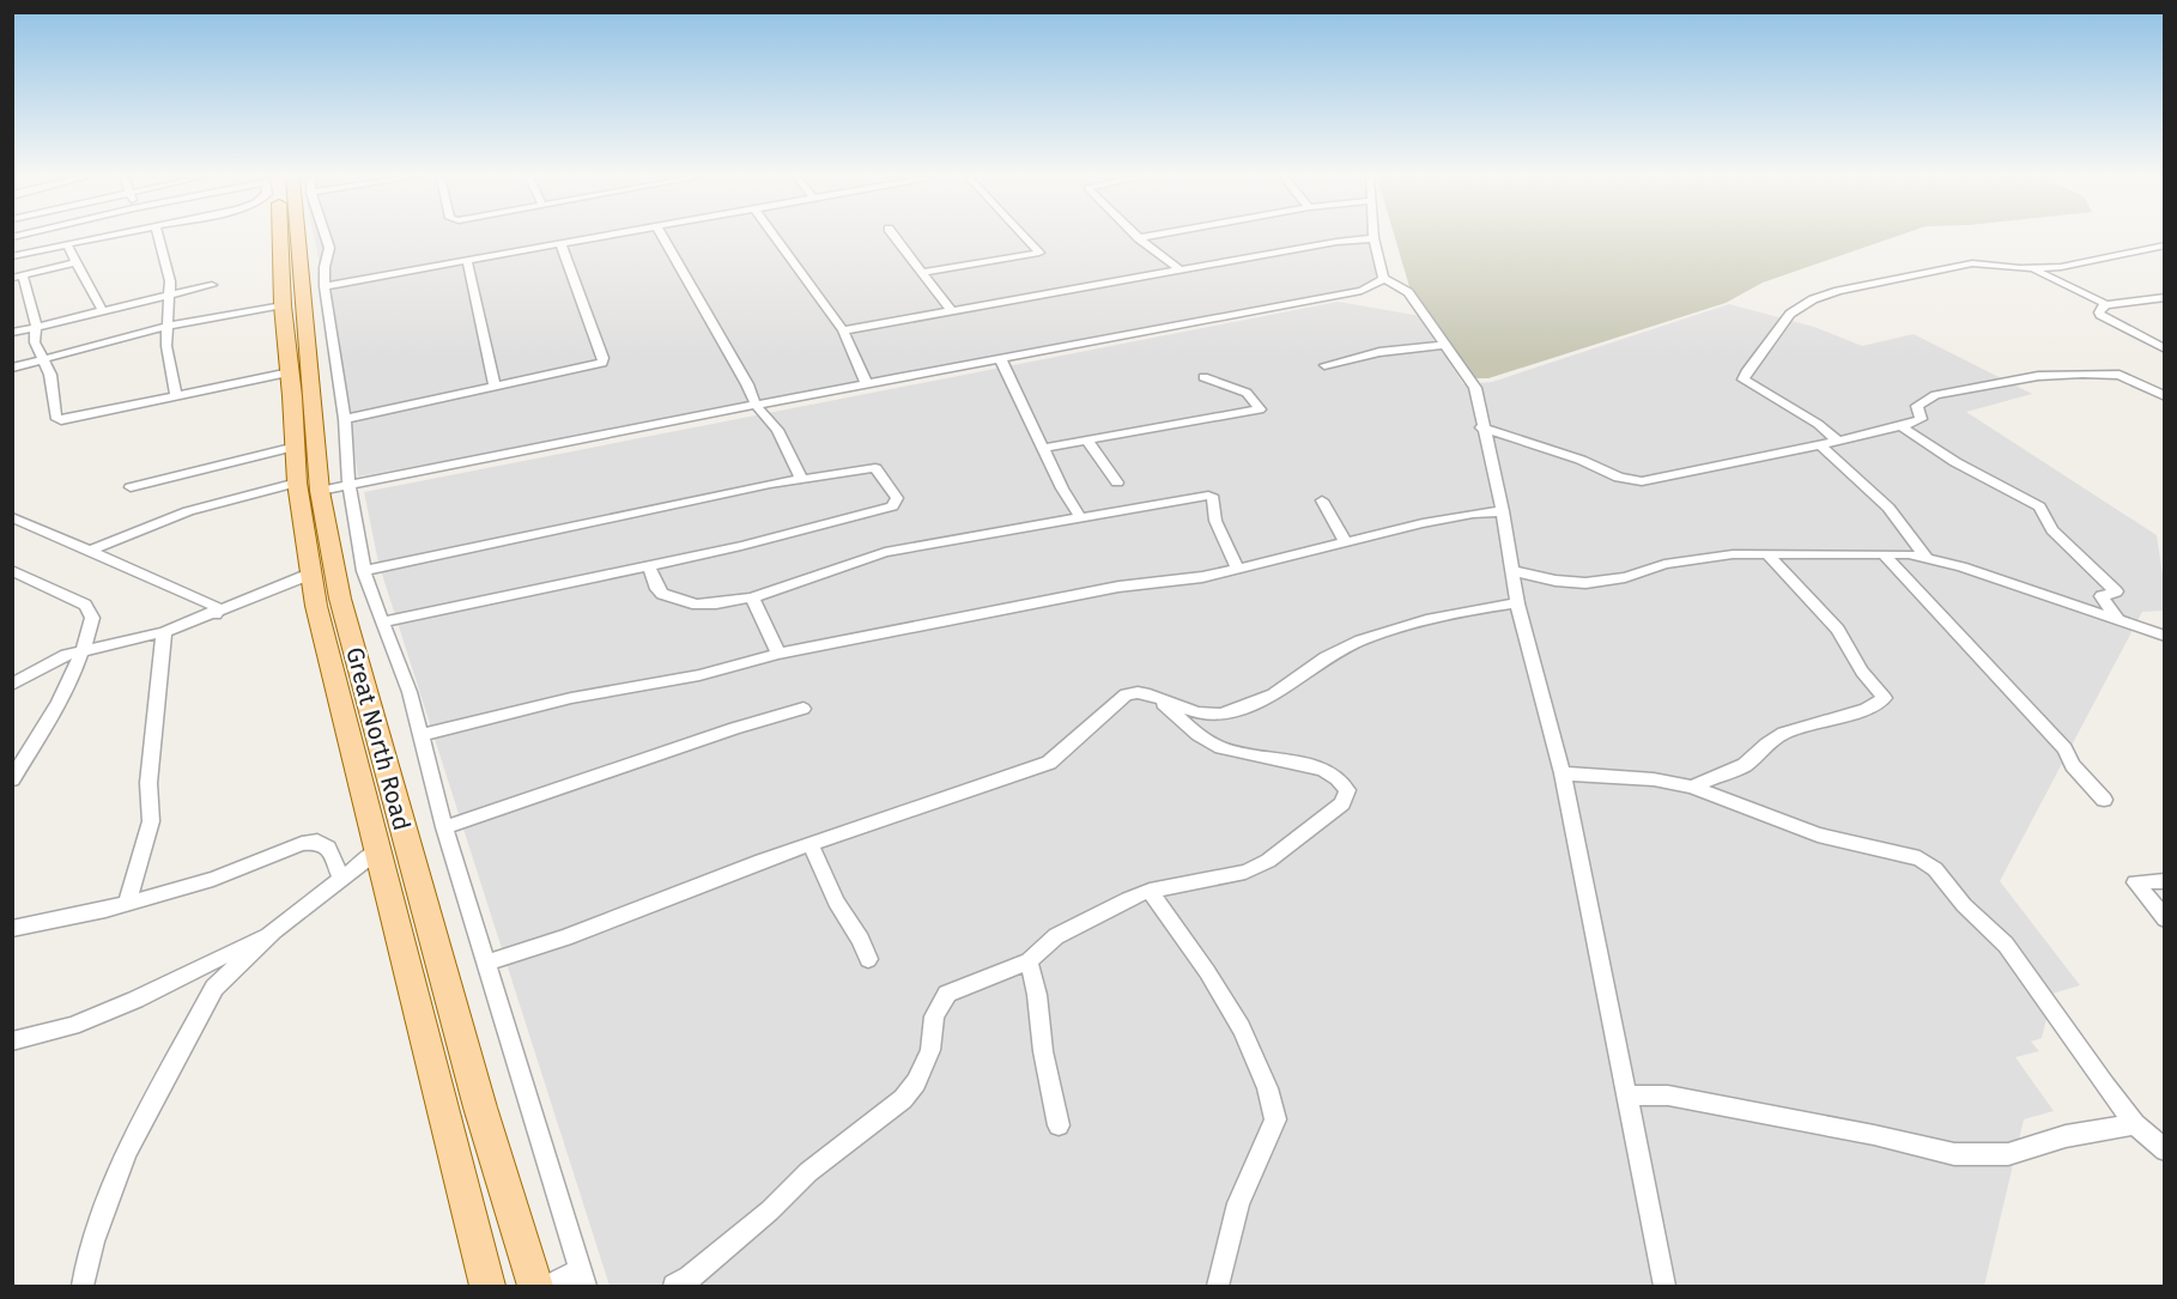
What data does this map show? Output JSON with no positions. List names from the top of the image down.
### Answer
{
  "streets": {
    "main road": ["Great North Road"]
  }
}
